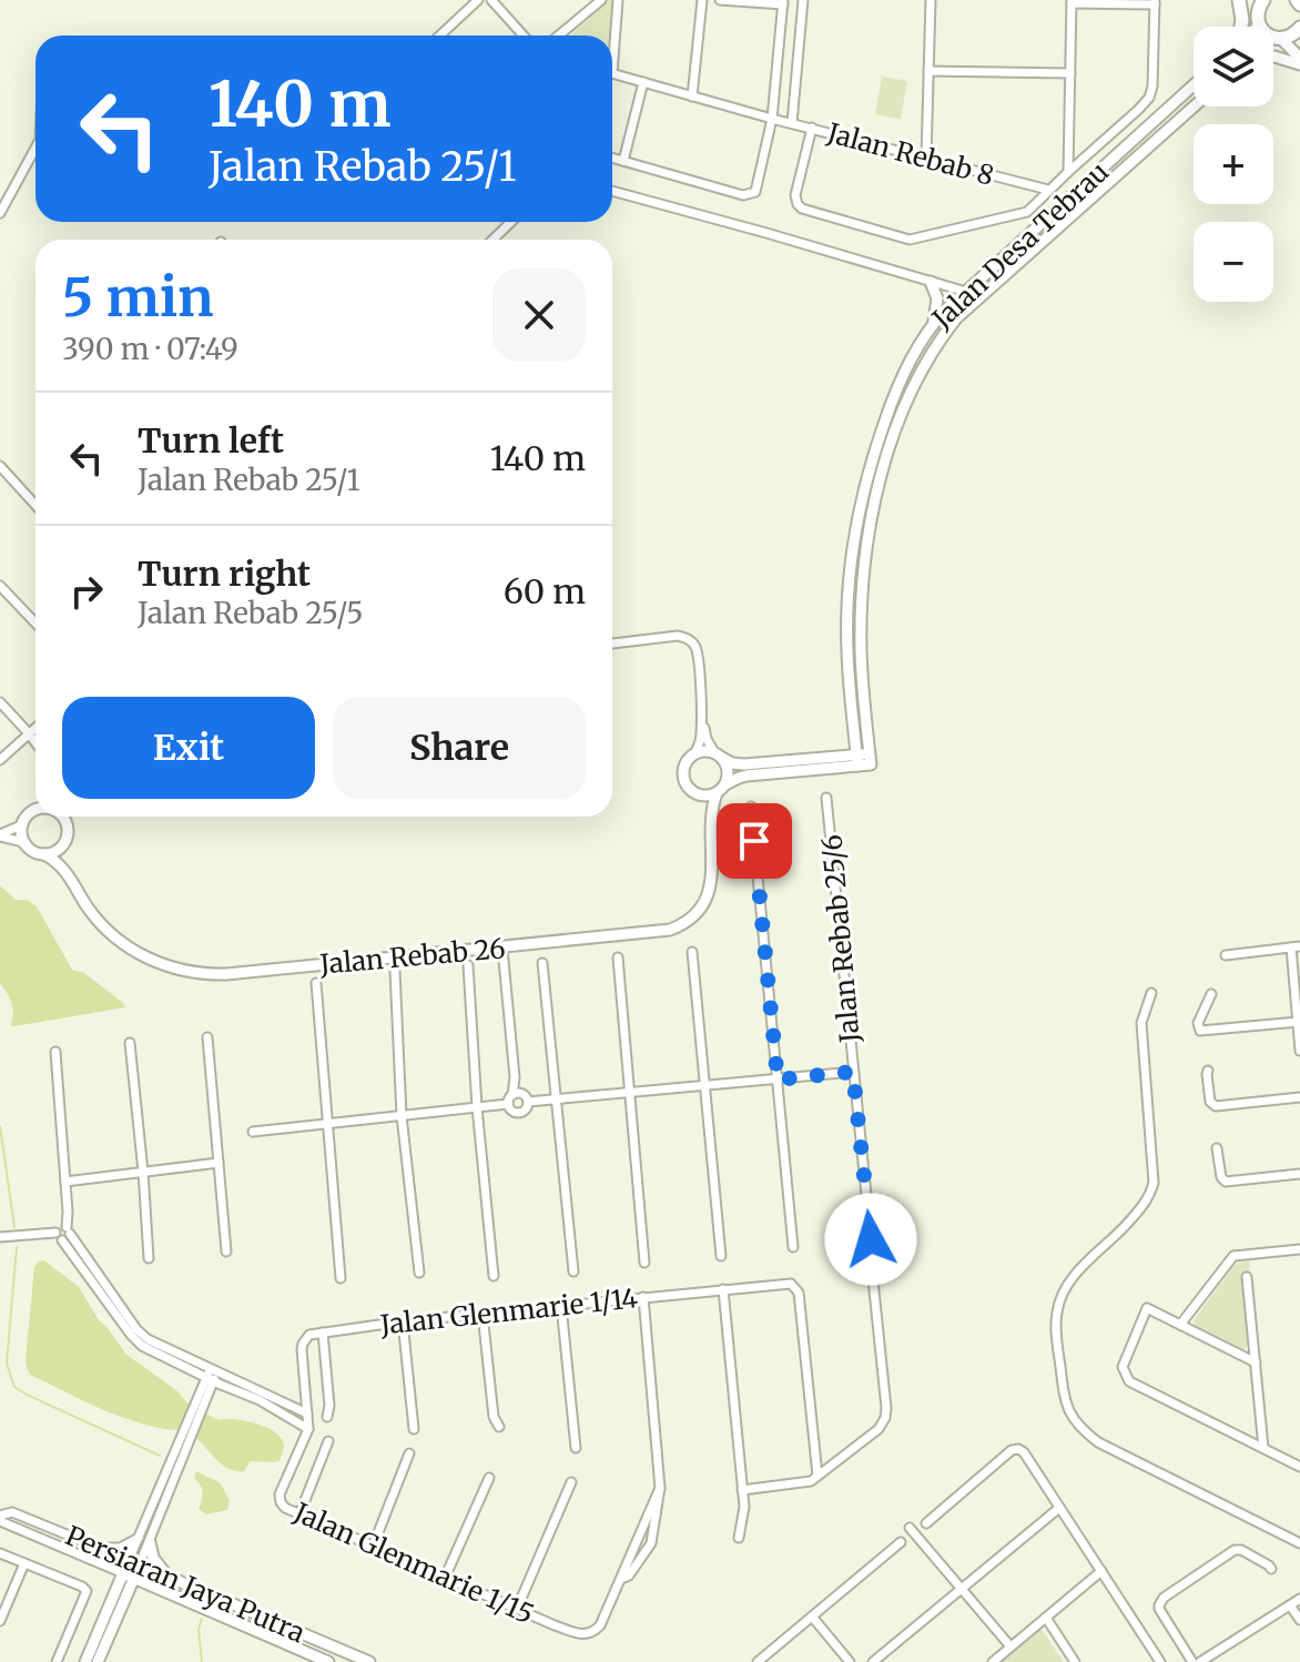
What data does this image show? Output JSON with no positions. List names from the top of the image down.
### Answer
{
  "streets": {
    "street": [
      "Jalan Rebab 8",
      "Jalan Desa Tebrau",
      "Jalan Rebab 25/6",
      "Jalan Rebab 26",
      "Jalan Glenmarie 1/14",
      "Jalan Glenmarie 1/15",
      "Persiaran Jaya Putra"
    ]
  },
  "page": {
    "map_buttons": ["+", "−"],
    "turn": ["140 m", "Jalan Rebab 25/1"],
    "heading": ["5 min", "390 m · 07:49"],
    "list": [
      {
        "name": "Turn left",
        "note": "Jalan Rebab 25/1",
        "value": "140 m"
      },
      {
        "name": "Turn right",
        "note": "Jalan Rebab 25/5",
        "value": "60 m"
      }
    ],
    "buttons": ["Exit", "Share"]
  }
}
